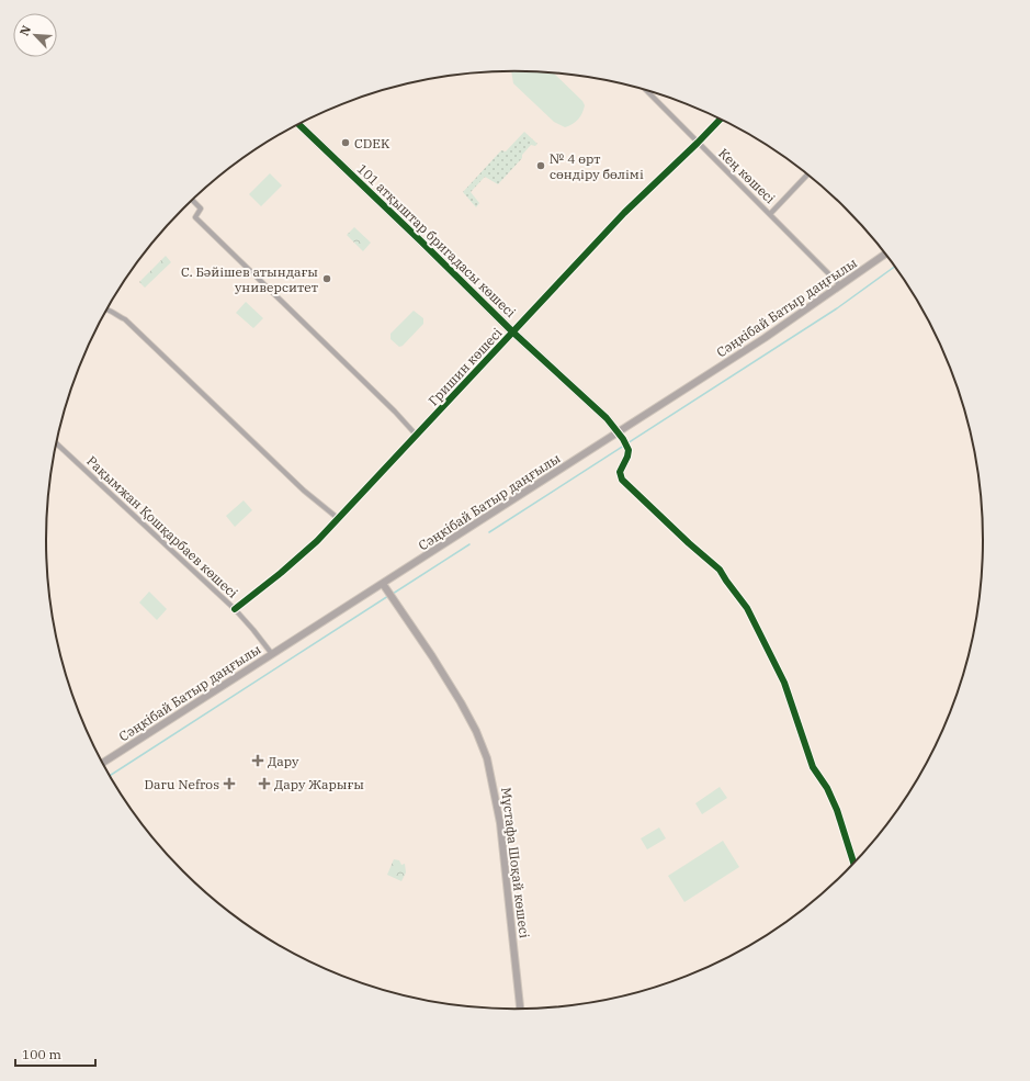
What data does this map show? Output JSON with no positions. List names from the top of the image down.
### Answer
{
  "streets": {
    "main road": ["101 атқыштар бригадасы көшесі", "Сәңкібай Батыр даңғылы", "Мұстафа Шоқай көшесі"],
    "street": ["Кең көшесі", "Гришин көшесі", "Рақымжан Қошқарбаев көшесі"]
  },
  "crossings": [
    ["Кең көшесі", "Сәңкібай Батыр даңғылы"],
    ["Кең көшесі", "Гришин көшесі"],
    ["101 атқыштар бригадасы көшесі", "Сәңкібай Батыр даңғылы"],
    ["101 атқыштар бригадасы көшесі", "Гришин көшесі"],
    ["Сәңкібай Батыр даңғылы", "Рақымжан Қошқарбаев көшесі"],
    ["Сәңкібай Батыр даңғылы", "Мұстафа Шоқай көшесі"],
    ["Гришин көшесі", "Рақымжан Қошқарбаев көшесі"]
  ],
  "places": {
    "other": ["CDEK", "№ 4 өрт сөндіру бөлімі", "С. Бәйішев атындағы университет"],
    "health": ["Дару", "Daru Nefros", "Дару Жарығы"]
  },
  "scale_bar": "100 m",
  "north": "top left"
}
